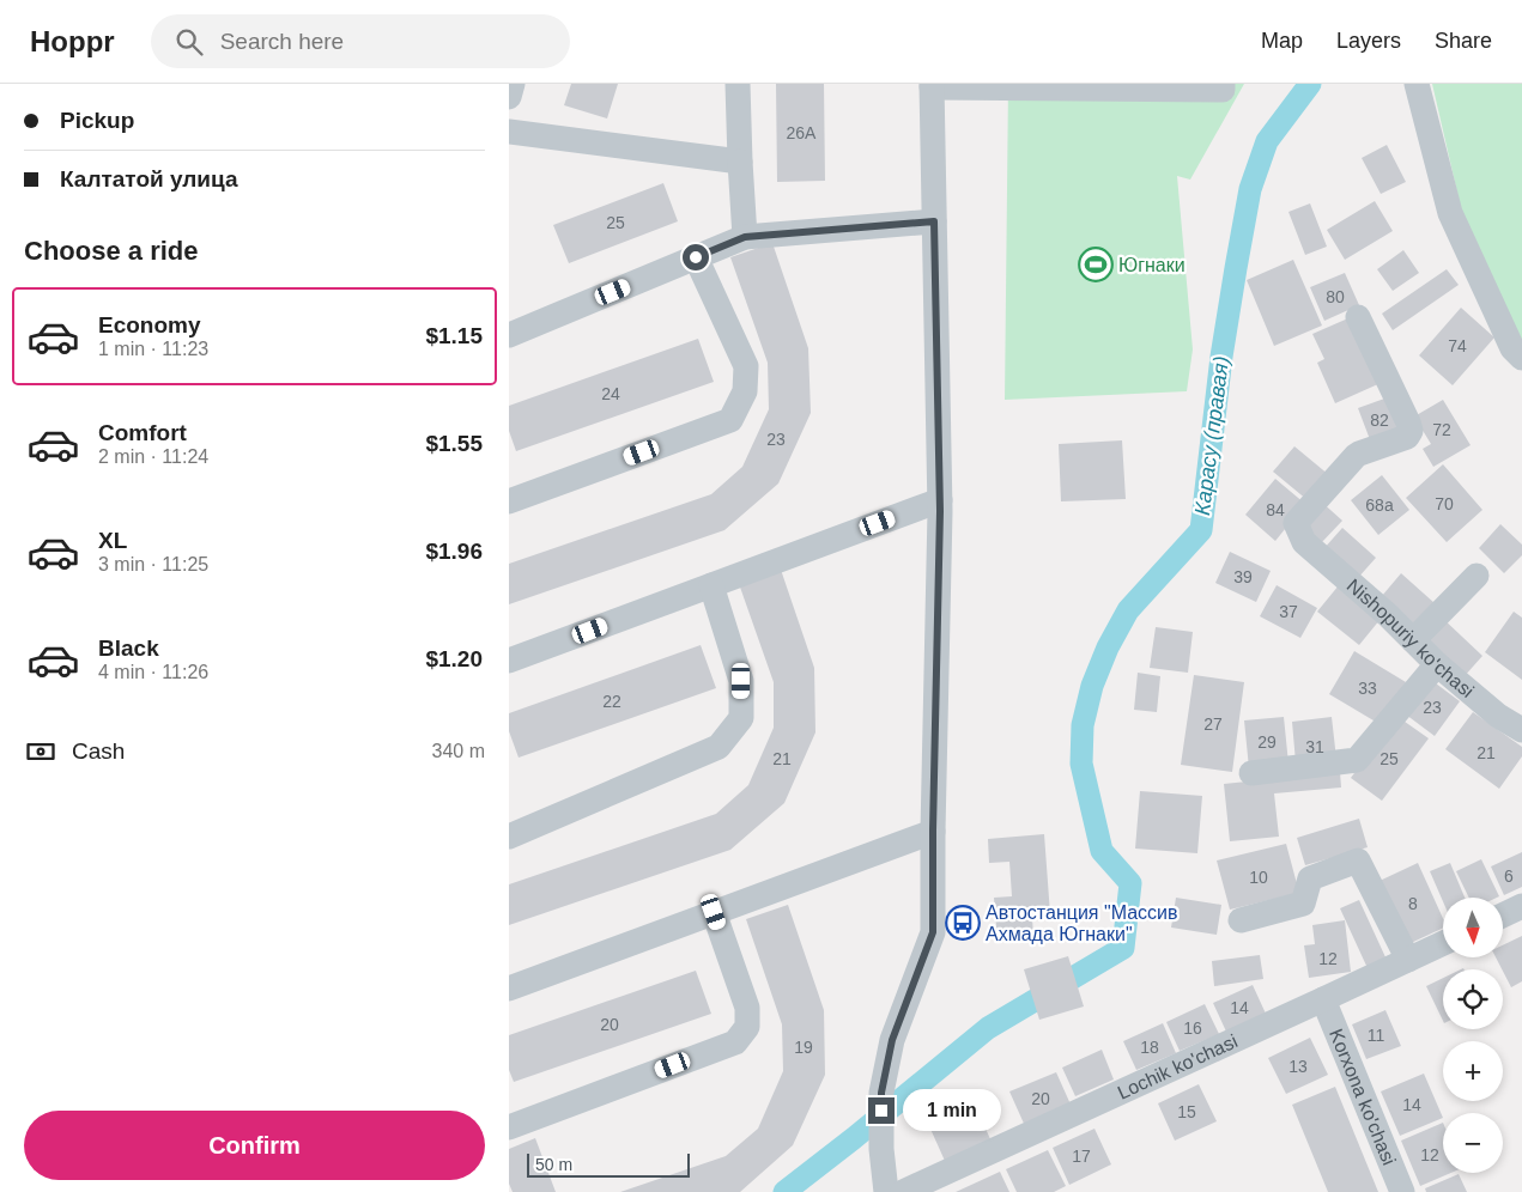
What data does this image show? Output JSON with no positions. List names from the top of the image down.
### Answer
{
  "streets": {
    "street": ["Nishopuriy ko'chasi", "Lochik ko'chasi", "Korxona ko'chasi"]
  },
  "crossings": [
    ["Lochik ko'chasi", "Korxona ko'chasi"]
  ],
  "water": ["Карасу (правая)"],
  "places": {
    "sports": ["Югнаки"],
    "bus stop": ["Автостанция \"Массив Ахмада Югнаки\""]
  },
  "house_numbers": [
    "26A",
    "25",
    "80",
    "74",
    "24",
    "82",
    "72",
    "23",
    "70",
    "68a",
    "84",
    "39",
    "37",
    "33",
    "22",
    "23",
    "27",
    "29",
    "31",
    "21",
    "21",
    "25",
    "6",
    "10",
    "8",
    "12",
    "14",
    "20",
    "16",
    "11",
    "19",
    "18",
    "13",
    "20",
    "14",
    "15",
    "12",
    "17"
  ],
  "scale_bar": "50 m",
  "north": "bottom",
  "page": {
    "header": "Hoppr",
    "search": "Search here",
    "nav": ["Map", "Layers", "Share"],
    "banner": ["Pickup", "Калтатой улица"],
    "heading": "Choose a ride",
    "list": [
      {
        "name": "Economy",
        "note": "1 min · 11:23",
        "value": "$1.15"
      },
      {
        "name": "Comfort",
        "note": "2 min · 11:24",
        "value": "$1.55"
      },
      {
        "name": "XL",
        "note": "3 min · 11:25",
        "value": "$1.96"
      },
      {
        "name": "Black",
        "note": "4 min · 11:26",
        "value": "$1.20"
      }
    ],
    "pay": ["Cash", "340 m"],
    "map_buttons": ["+", "−"],
    "bubble": "1 min",
    "buttons": "Confirm",
    "scale": "50 m"
  }
}
